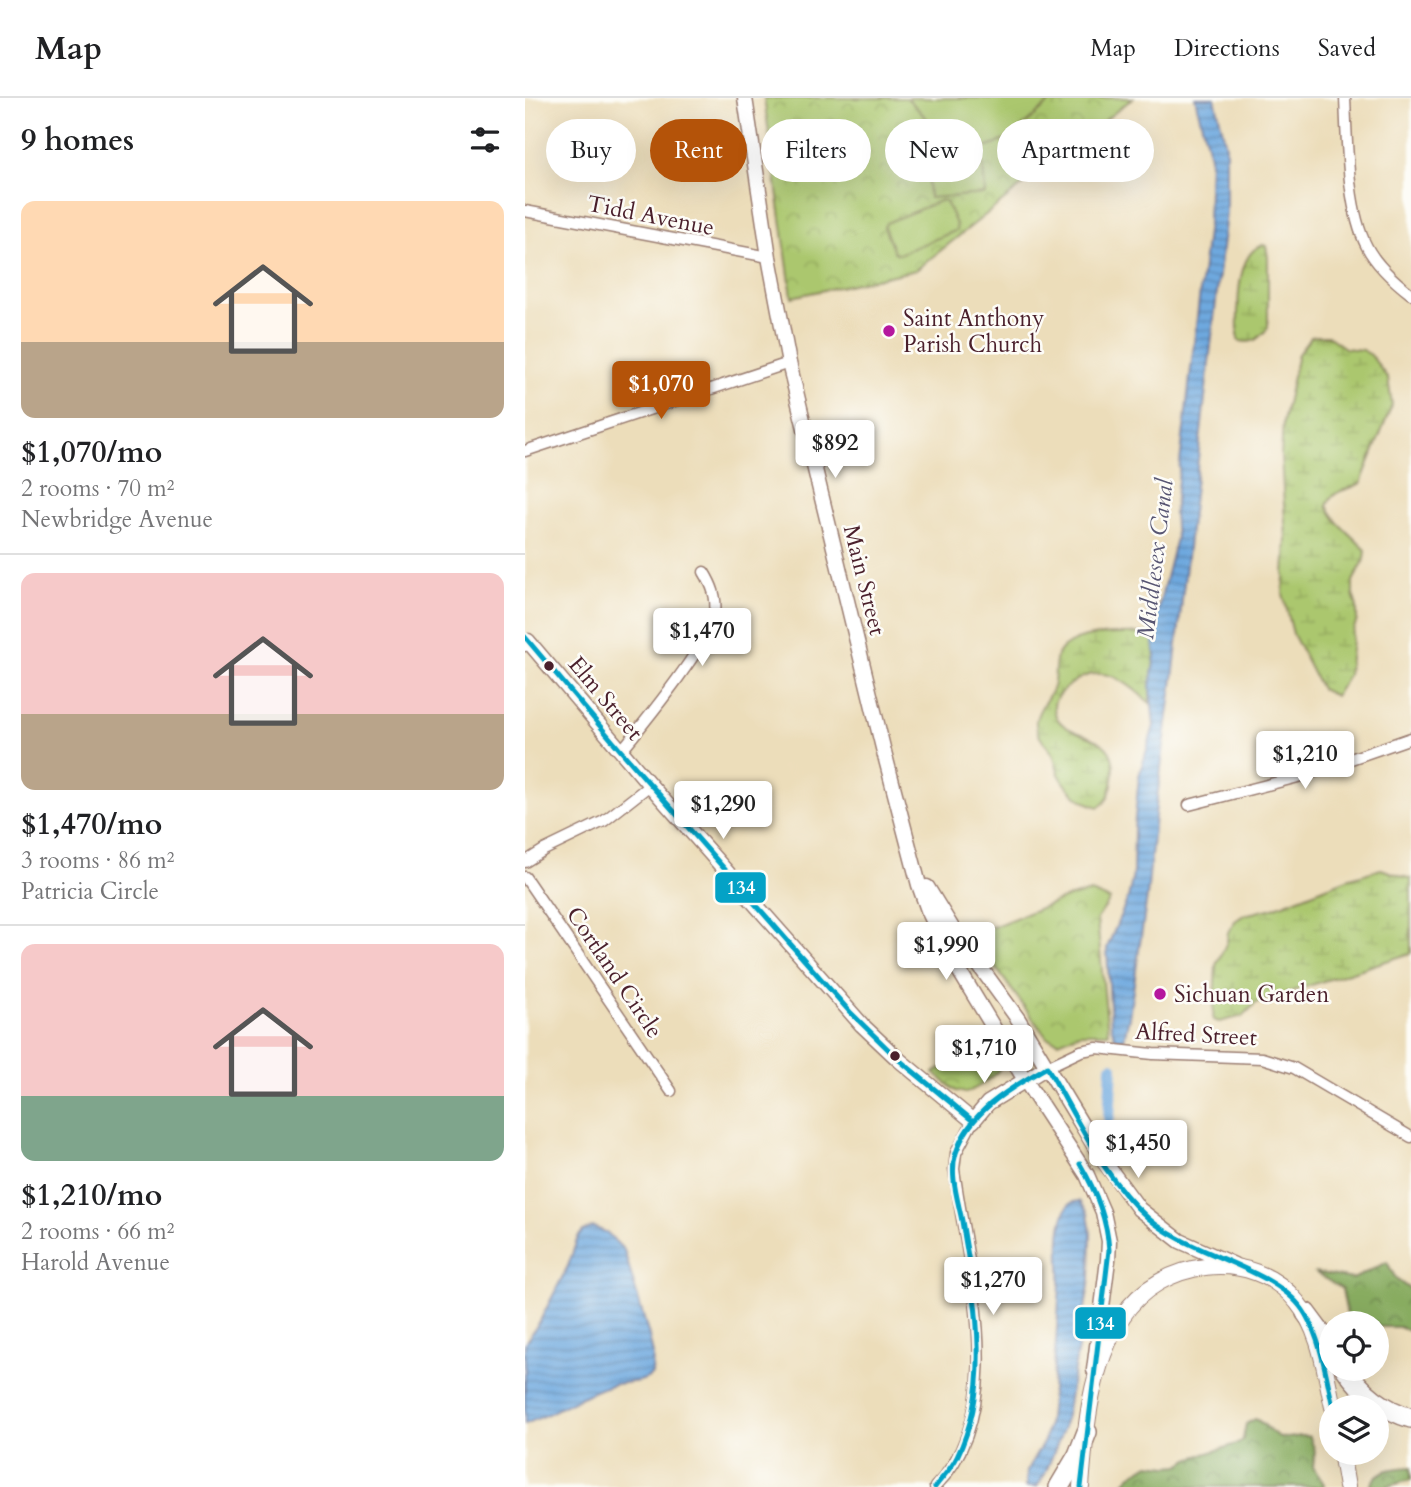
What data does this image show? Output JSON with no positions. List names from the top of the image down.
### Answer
{
  "streets": {
    "main road": ["Main Street", "Elm Street"],
    "street": ["Tidd Avenue", "Cortland Circle", "Alfred Street"]
  },
  "crossings": [
    ["Tidd Avenue", "Main Street"],
    ["Main Street", "Alfred Street"]
  ],
  "water": ["Middlesex Canal"],
  "places": ["Saint Anthony Parish Church", "Sichuan Garden"],
  "lines": ["transit line 134"],
  "page": {
    "header": "Map",
    "nav": ["Map", "Directions", "Saved"],
    "heading": "9 homes",
    "chip": [
      "Buy",
      "Rent",
      "Filters",
      "New",
      "Apartment"
    ],
    "list": [
      {
        "name": "$1,070/mo",
        "note": "2 rooms · 70 m² · Newbridge Avenue"
      },
      {
        "name": "$1,470/mo",
        "note": "3 rooms · 86 m² · Patricia Circle"
      },
      {
        "name": "$1,210/mo",
        "note": "2 rooms · 66 m² · Harold Avenue"
      }
    ],
    "price": [
      "$1,070",
      "$892",
      "$1,470",
      "$1,210",
      "$1,290",
      "$1,990",
      "$1,710",
      "$1,450",
      "$1,270"
    ]
  }
}
